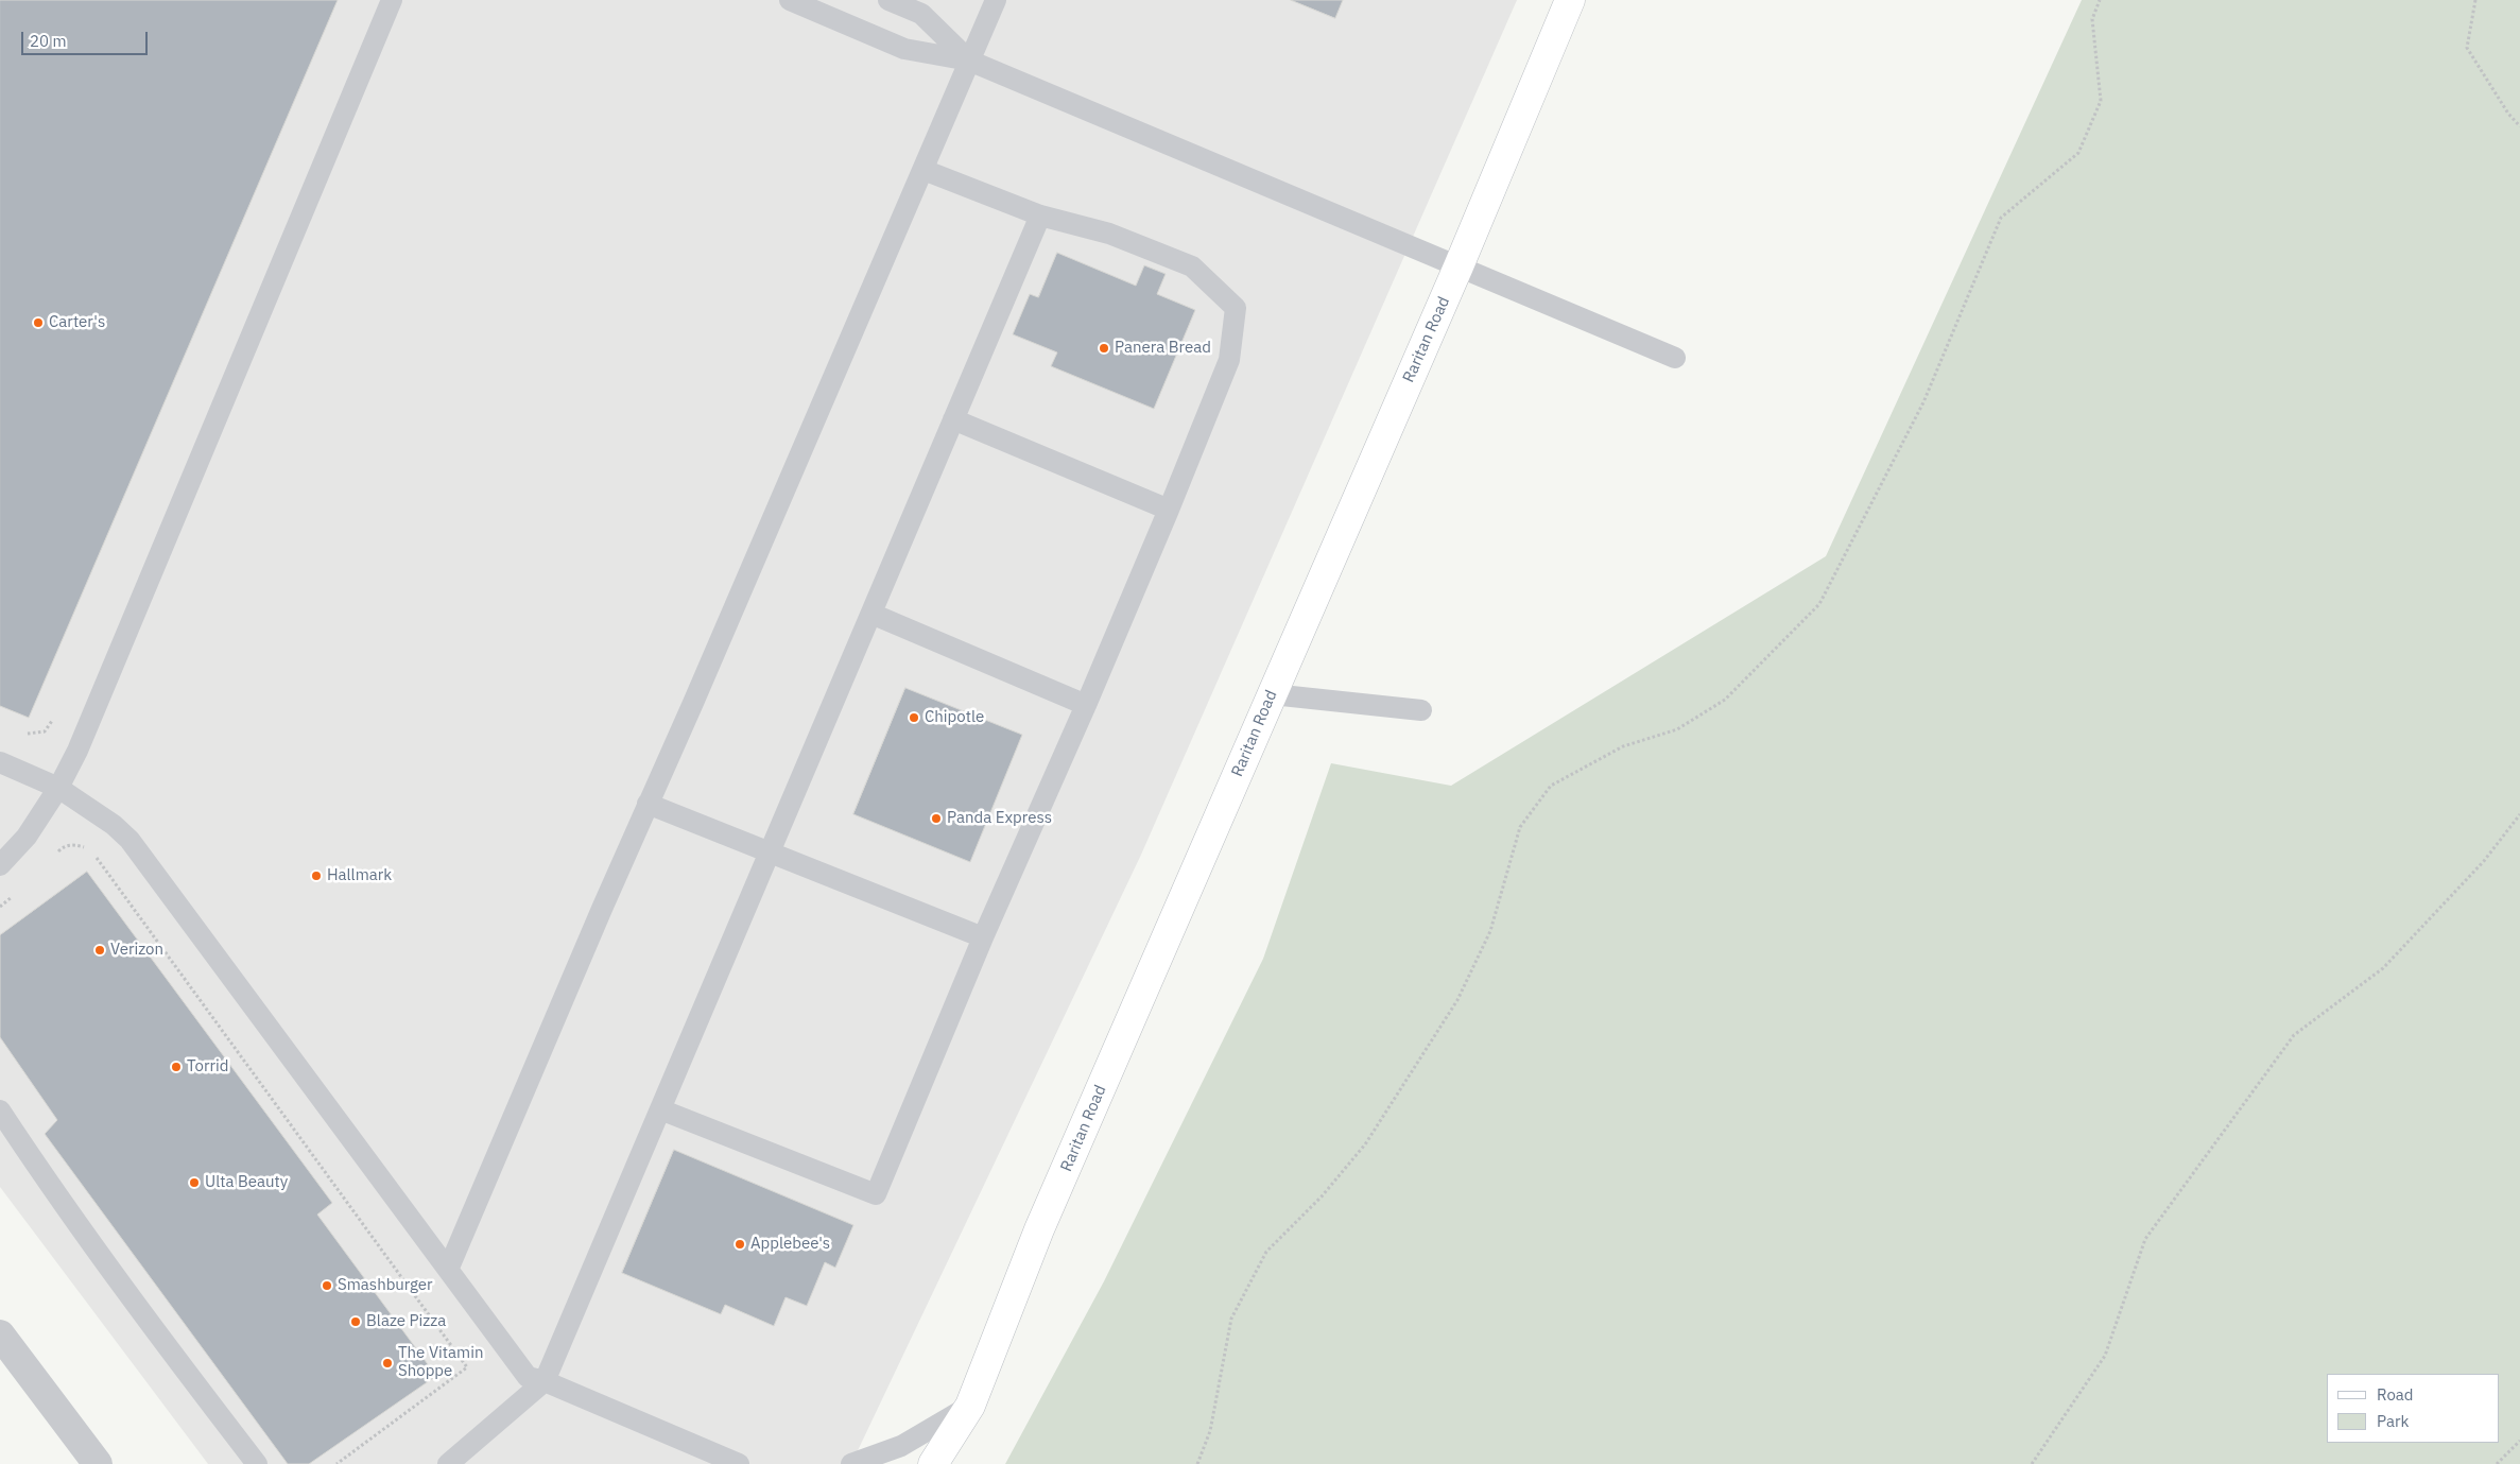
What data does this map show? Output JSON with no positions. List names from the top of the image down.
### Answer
{
  "streets": {
    "main road": ["Raritan Road"]
  },
  "places": [
    "Carter's",
    "Panera Bread",
    "Chipotle",
    "Panda Express",
    "Hallmark",
    "Verizon",
    "Torrid",
    "Ulta Beauty",
    "Applebee's",
    "Smashburger",
    "Blaze Pizza",
    "The Vitamin Shoppe"
  ],
  "legend": ["Road", "Park"],
  "scale_bar": "20 m"
}
